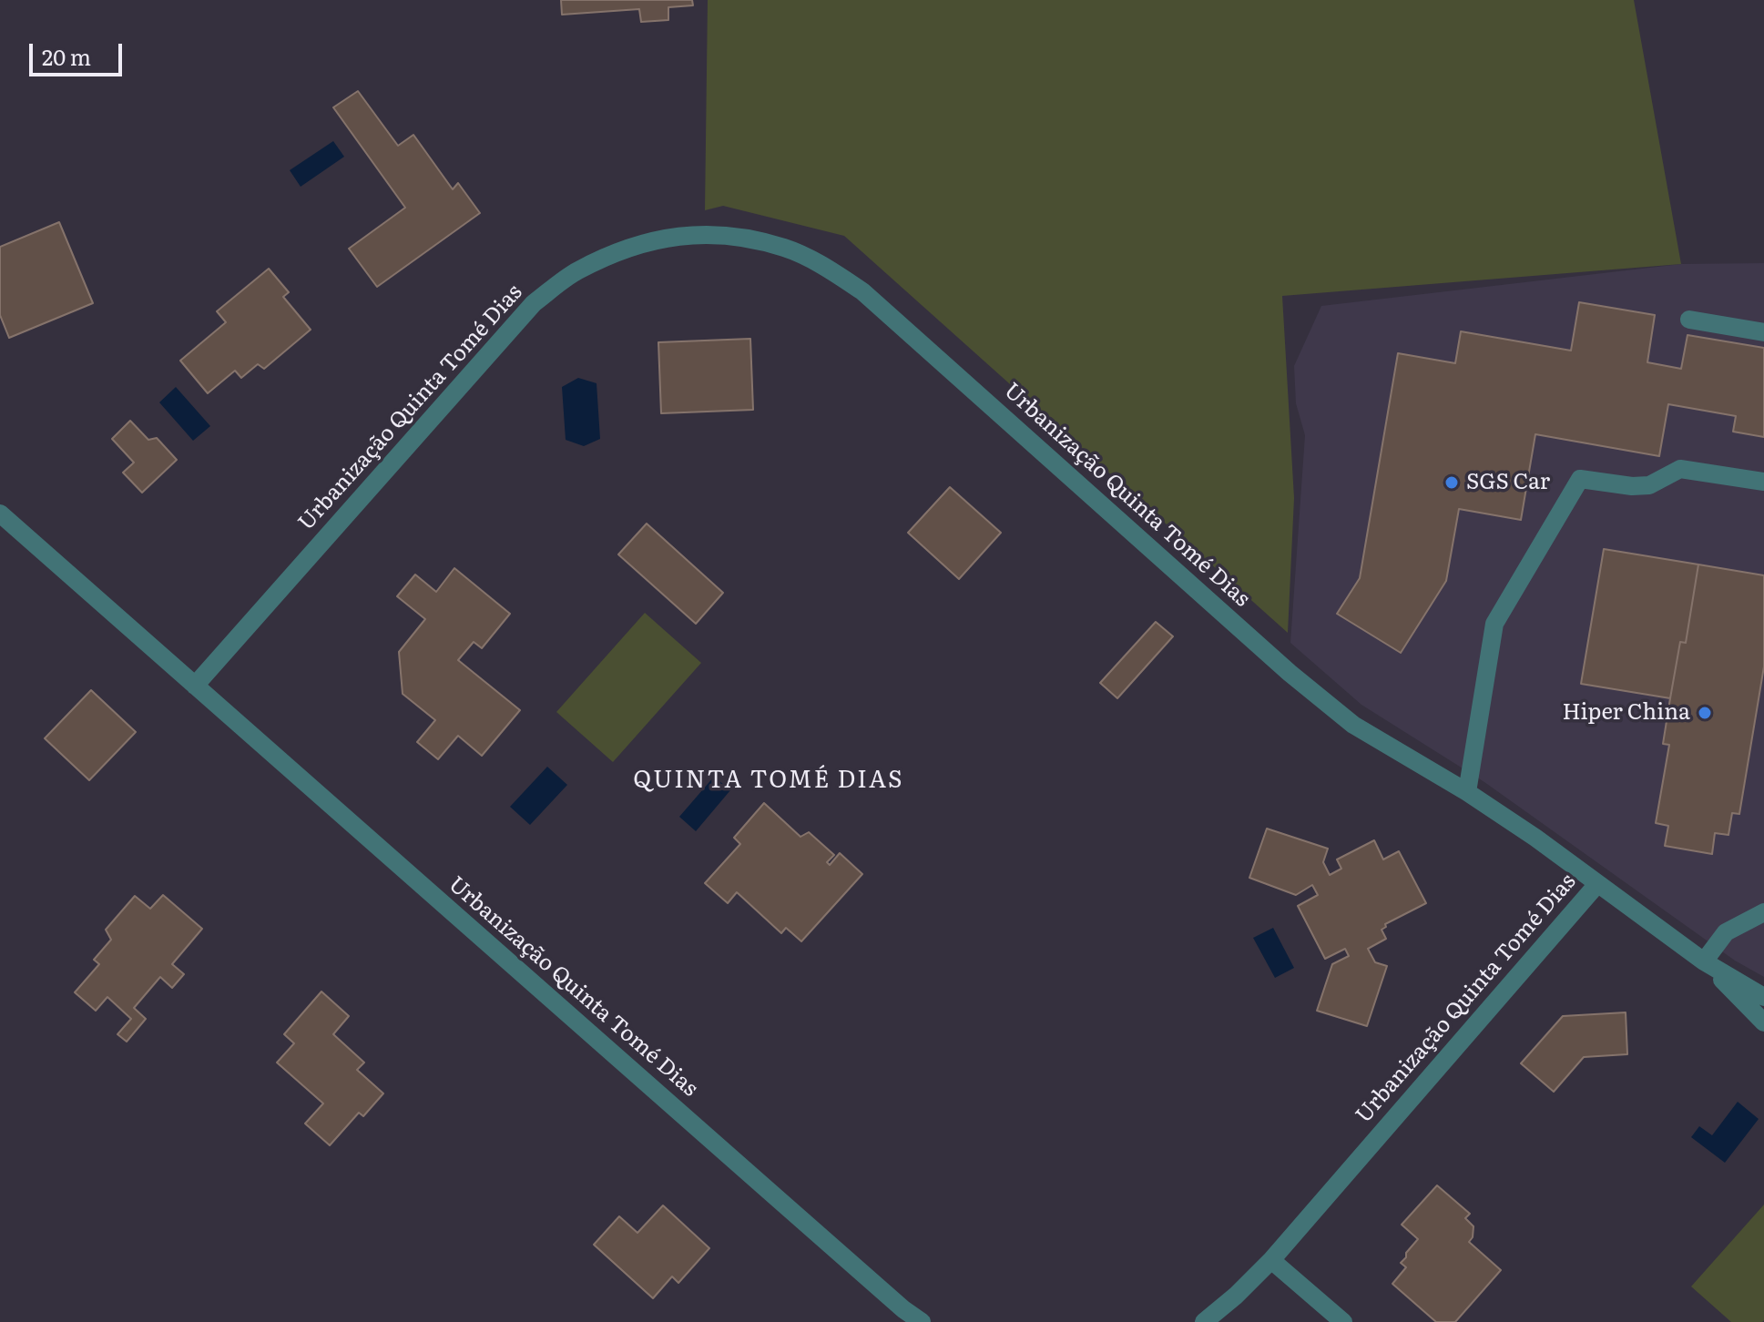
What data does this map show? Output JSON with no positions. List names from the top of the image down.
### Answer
{
  "streets": {
    "street": ["Urbanização Quinta Tomé Dias"]
  },
  "districts": ["QUINTA TOMÉ DIAS"],
  "places": ["SGS Car", "Hiper China"],
  "scale_bar": "20 m"
}
